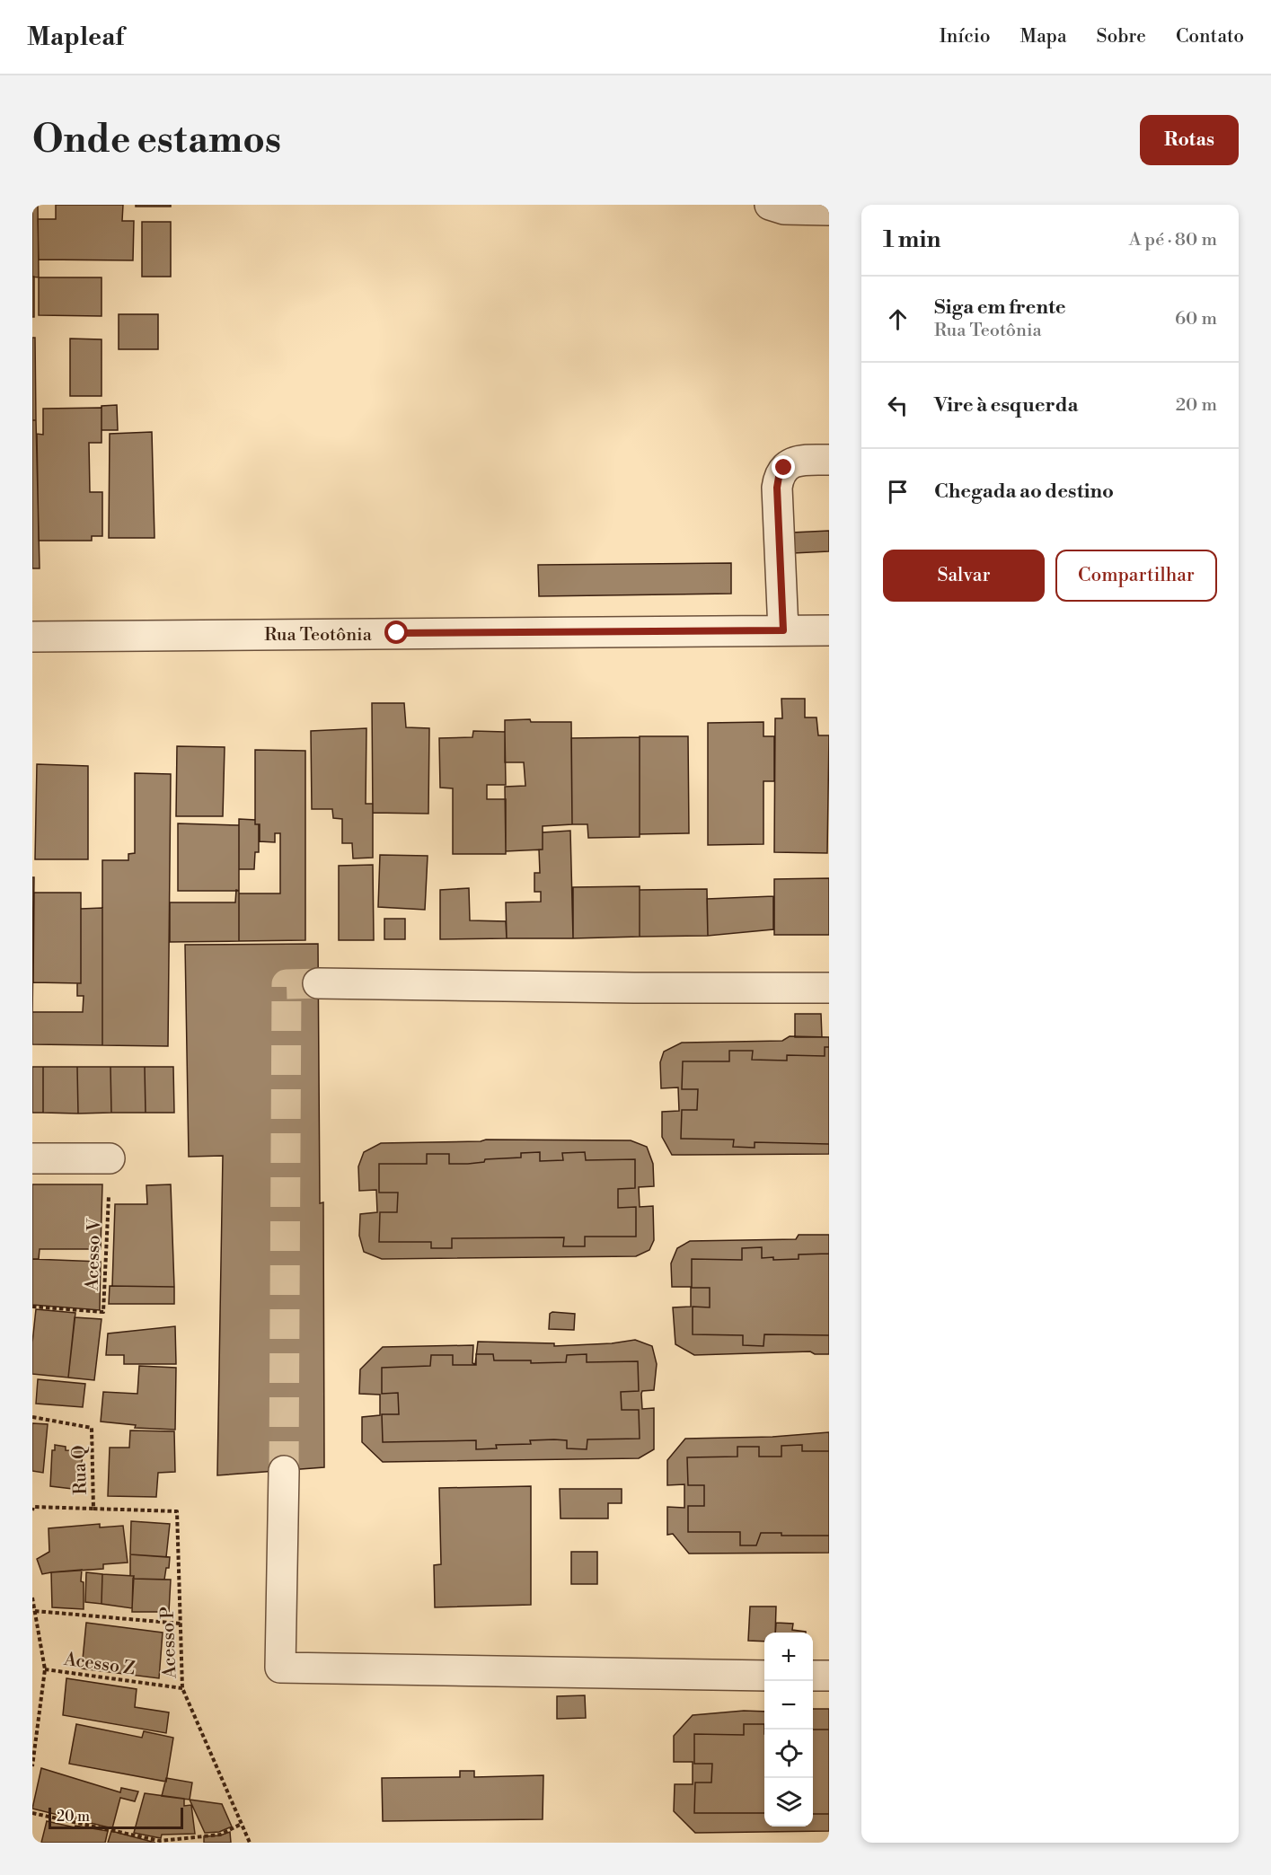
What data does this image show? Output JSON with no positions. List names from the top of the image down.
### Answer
{
  "streets": {
    "street": ["Rua Teotônia"],
    "path": [
      "Acesso V",
      "Rua Q",
      "Acesso P",
      "Acesso Z"
    ]
  },
  "crossings": [
    ["Rua Q", "Acesso P"],
    ["Acesso P", "Acesso Z"]
  ],
  "scale_bar": "20 m",
  "page": {
    "header": "Mapleaf",
    "nav": [
      "Início",
      "Mapa",
      "Sobre",
      "Contato"
    ],
    "buttons": [
      "Rotas",
      ["Salvar", "Compartilhar"]
    ],
    "title": "Onde estamos",
    "heading": ["1 min", "A pé · 80 m"],
    "list": [
      ["Siga em frente", "Rua Teotônia", "60 m"],
      ["Vire à esquerda", "20 m"],
      "Chegada ao destino"
    ],
    "map_buttons": ["+", "−"],
    "scale": "20 m"
  }
}
